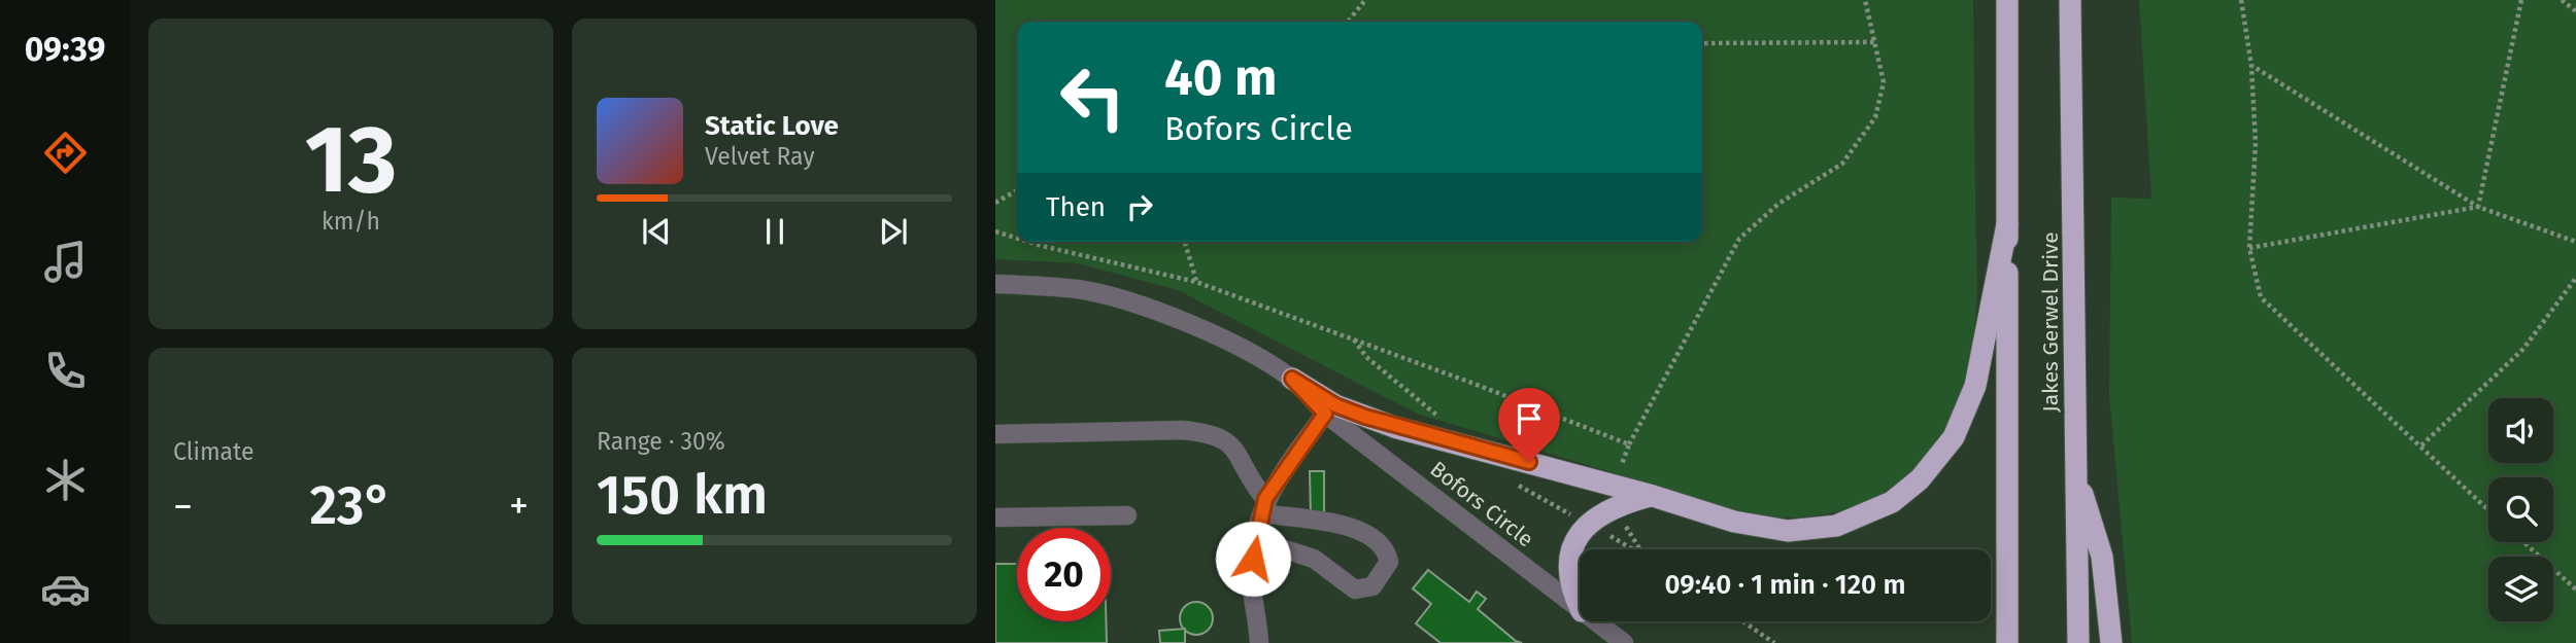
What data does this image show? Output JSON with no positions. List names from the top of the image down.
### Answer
{
  "streets": {
    "highway": ["Jakes Gerwel Drive"],
    "street": ["Bofors Circle"]
  },
  "page": {
    "tabs": "09:39",
    "tile": [
      ["13", "km/h"],
      "Climate",
      ["Range · 30%", "150 km"]
    ],
    "turn": ["40 m", "Bofors Circle"],
    "song": ["Static Love", "Velvet Ray"],
    "then": "Then",
    "heat": ["−", "23°", "+"],
    "limit": "20",
    "trip": "09:40 · 1 min · 120 m"
  }
}
